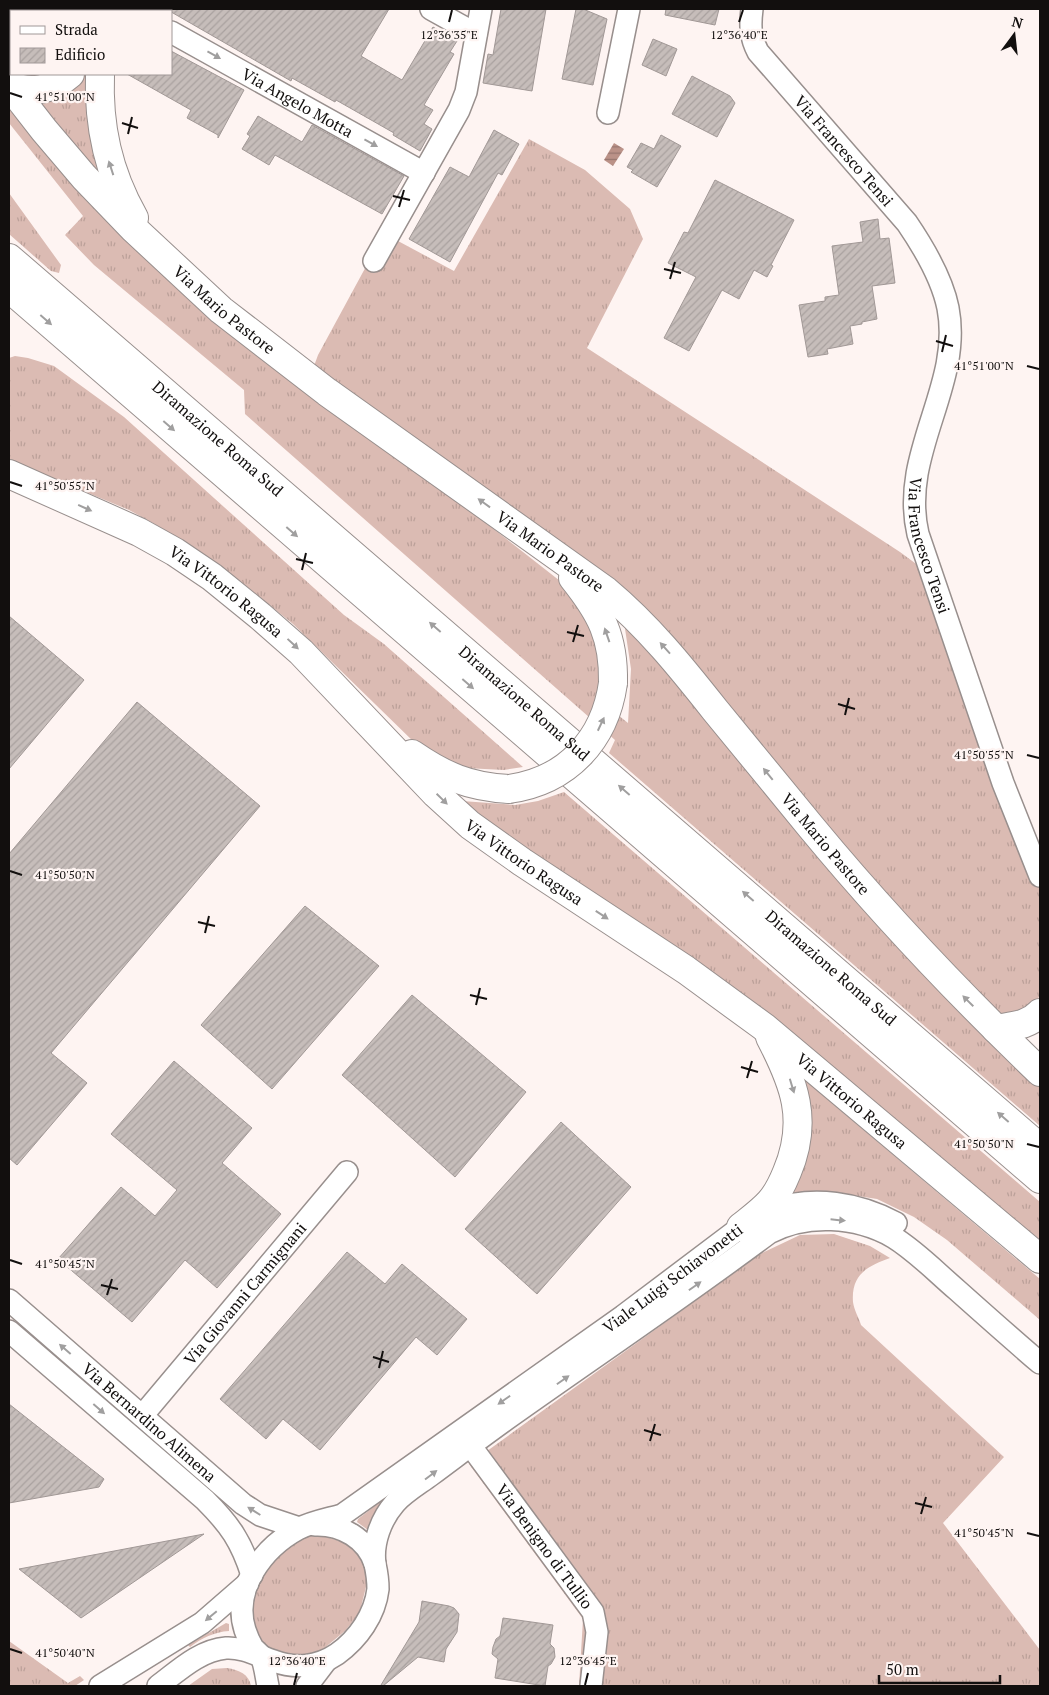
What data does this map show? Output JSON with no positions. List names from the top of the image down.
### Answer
{
  "streets": {
    "highway": ["Via Mario Pastore", "Diramazione Roma Sud", "Via Vittorio Ragusa"],
    "street": [
      "Via Angelo Motta",
      "Via Francesco Tensi",
      "Viale Luigi Schiavonetti",
      "Via Giovanni Carmignani",
      "Via Bernardino Alimena",
      "Via Benigno di Tullio"
    ]
  },
  "crossings": [
    ["Viale Luigi Schiavonetti", "Via Bernardino Alimena"],
    ["Viale Luigi Schiavonetti", "Via Benigno di Tullio"],
    ["Via Giovanni Carmignani", "Via Bernardino Alimena"]
  ],
  "one_way": ["Via Angelo Motta", "Via Mario Pastore", "Via Vittorio Ragusa"],
  "legend": ["Strada", "Edificio"],
  "scale_bar": "50 m",
  "north": "top",
  "coordinates": [
    "12°36'35\"E",
    "12°36'40\"E",
    "41°51'00\"N",
    "41°50'55\"N",
    "41°50'50\"N",
    "41°50'45\"N",
    "41°50'40\"N",
    "12°36'45\"E"
  ]
}
